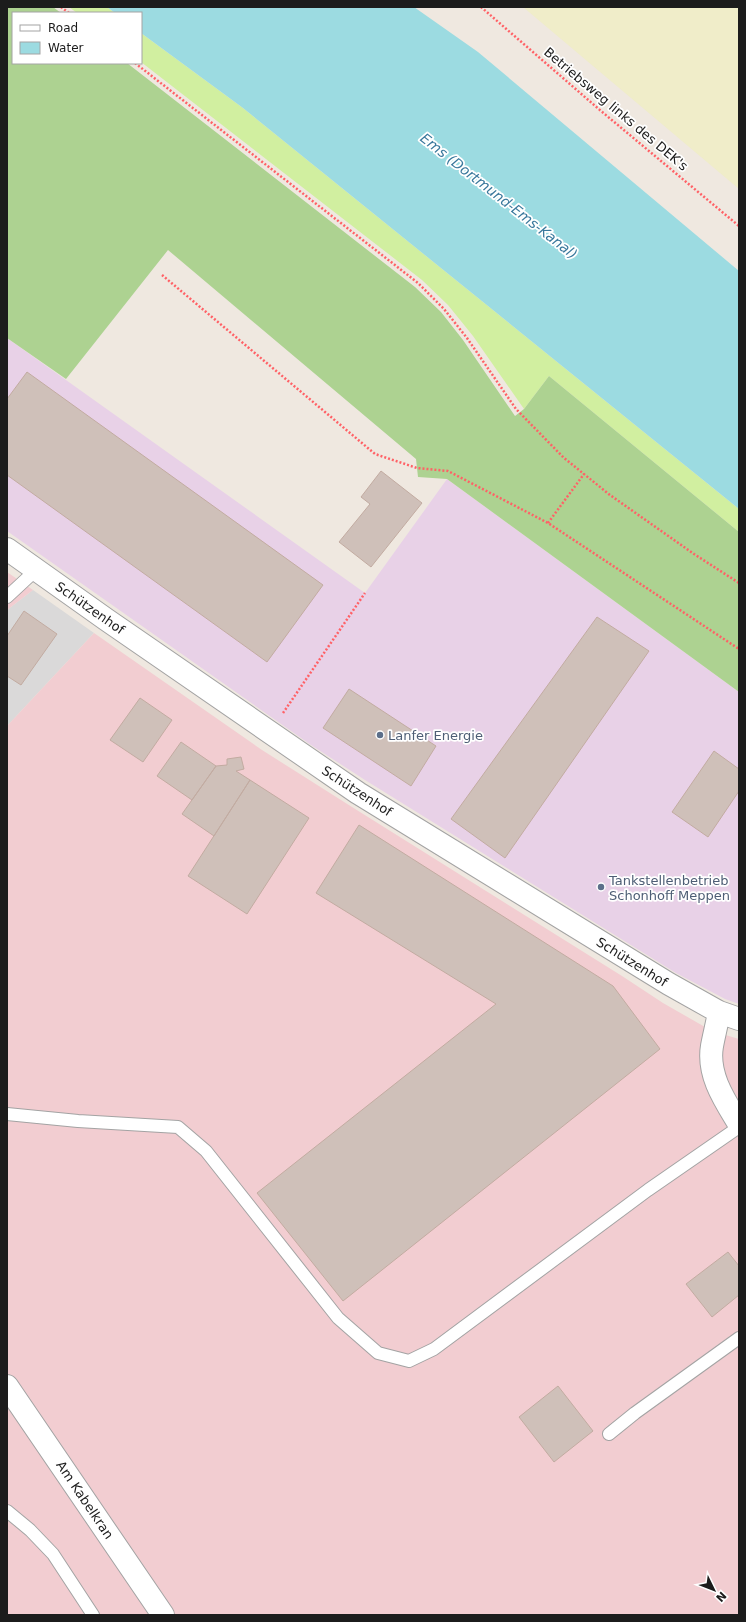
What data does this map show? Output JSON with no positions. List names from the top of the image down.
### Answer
{
  "streets": {
    "street": ["Schützenhof", "Am Kabelkran"],
    "path": ["Betriebsweg links des DEK's"]
  },
  "water": ["Ems (Dortmund-Ems-Kanal)"],
  "places": ["Lanfer Energie", "Tankstellenbetrieb Schonhoff Meppen"],
  "legend": ["Road", "Water"],
  "north": "bottom right"
}
